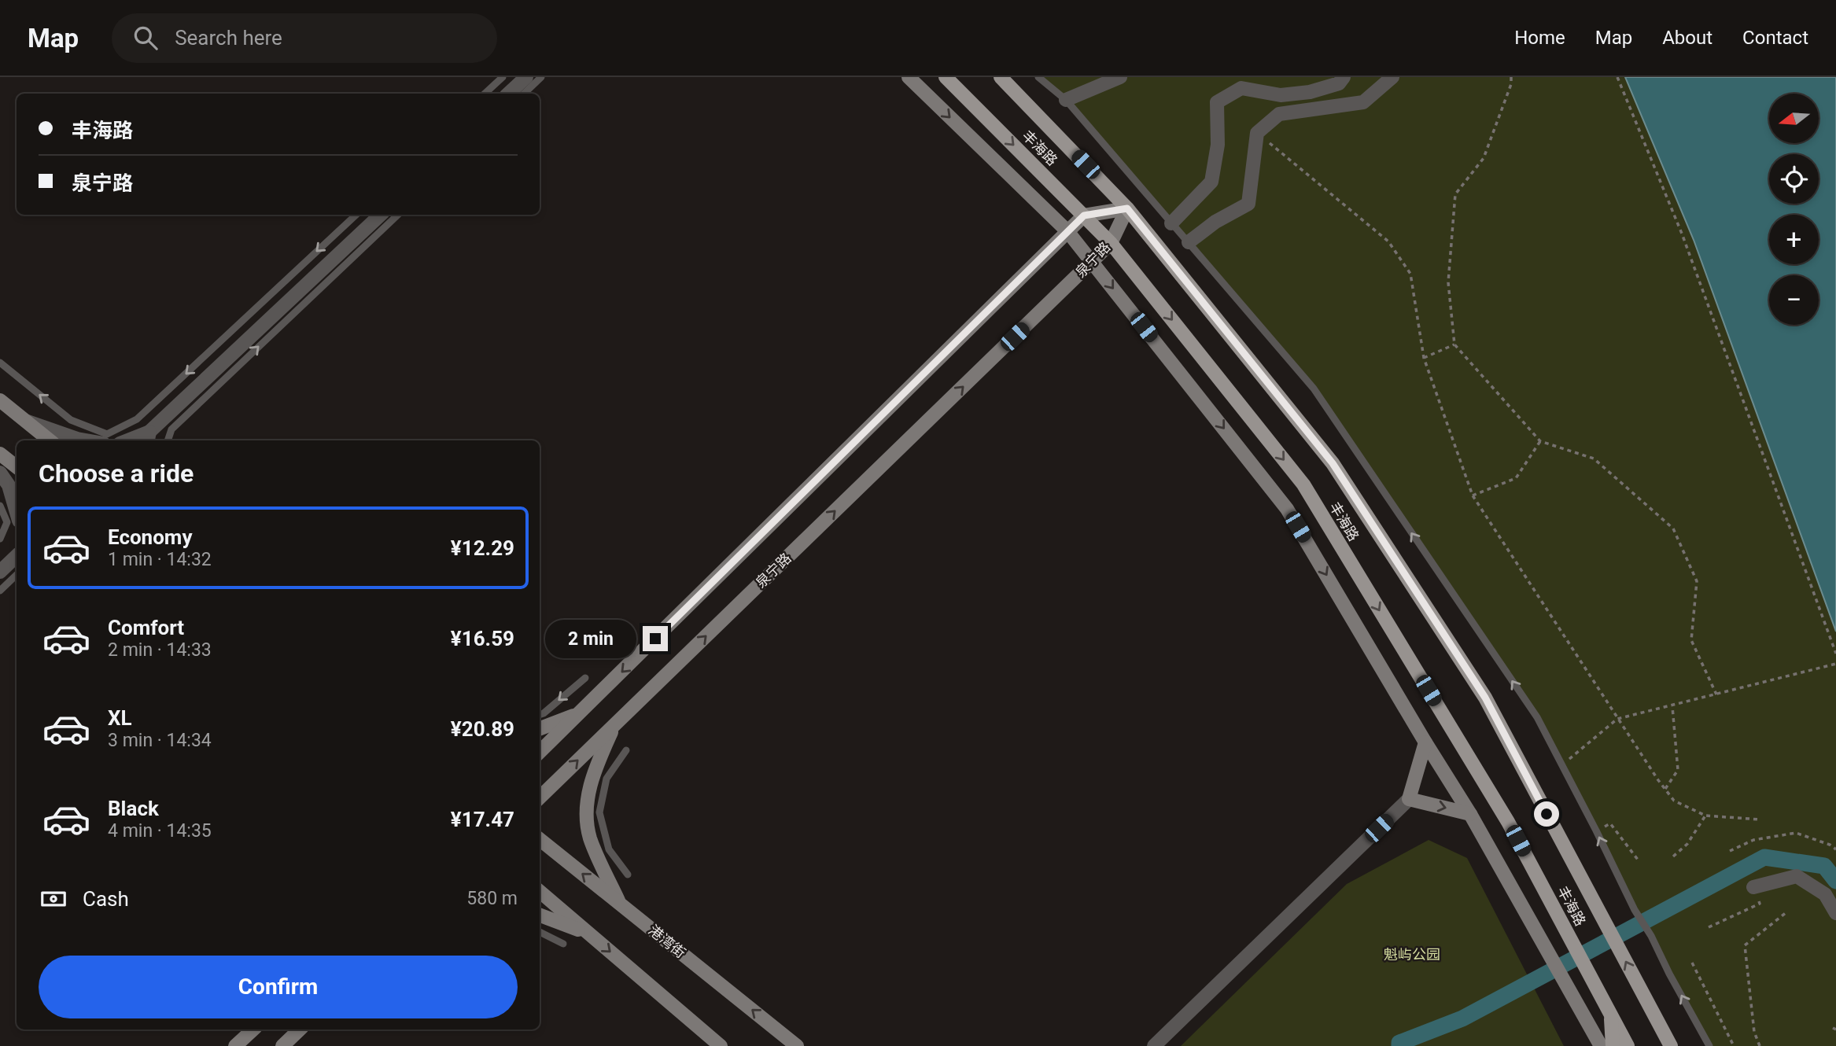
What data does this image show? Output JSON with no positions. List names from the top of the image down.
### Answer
{
  "streets": {
    "main road": ["丰海路"],
    "street": ["泉宁路", "港湾街"]
  },
  "crossings": [
    ["丰海路", "泉宁路"]
  ],
  "parks": ["魁屿公园"],
  "north": "left",
  "page": {
    "header": "Map",
    "search": "Search here",
    "nav": [
      "Home",
      "Map",
      "About",
      "Contact"
    ],
    "map_buttons": ["+", "−"],
    "banner": ["丰海路", "泉宁路"],
    "heading": "Choose a ride",
    "list": [
      {
        "name": "Economy",
        "note": "1 min · 14:32",
        "value": "¥12.29"
      },
      {
        "name": "Comfort",
        "note": "2 min · 14:33",
        "value": "¥16.59"
      },
      {
        "name": "XL",
        "note": "3 min · 14:34",
        "value": "¥20.89"
      },
      {
        "name": "Black",
        "note": "4 min · 14:35",
        "value": "¥17.47"
      }
    ],
    "bubble": "2 min",
    "pay": ["Cash", "580 m"],
    "buttons": "Confirm"
  }
}
